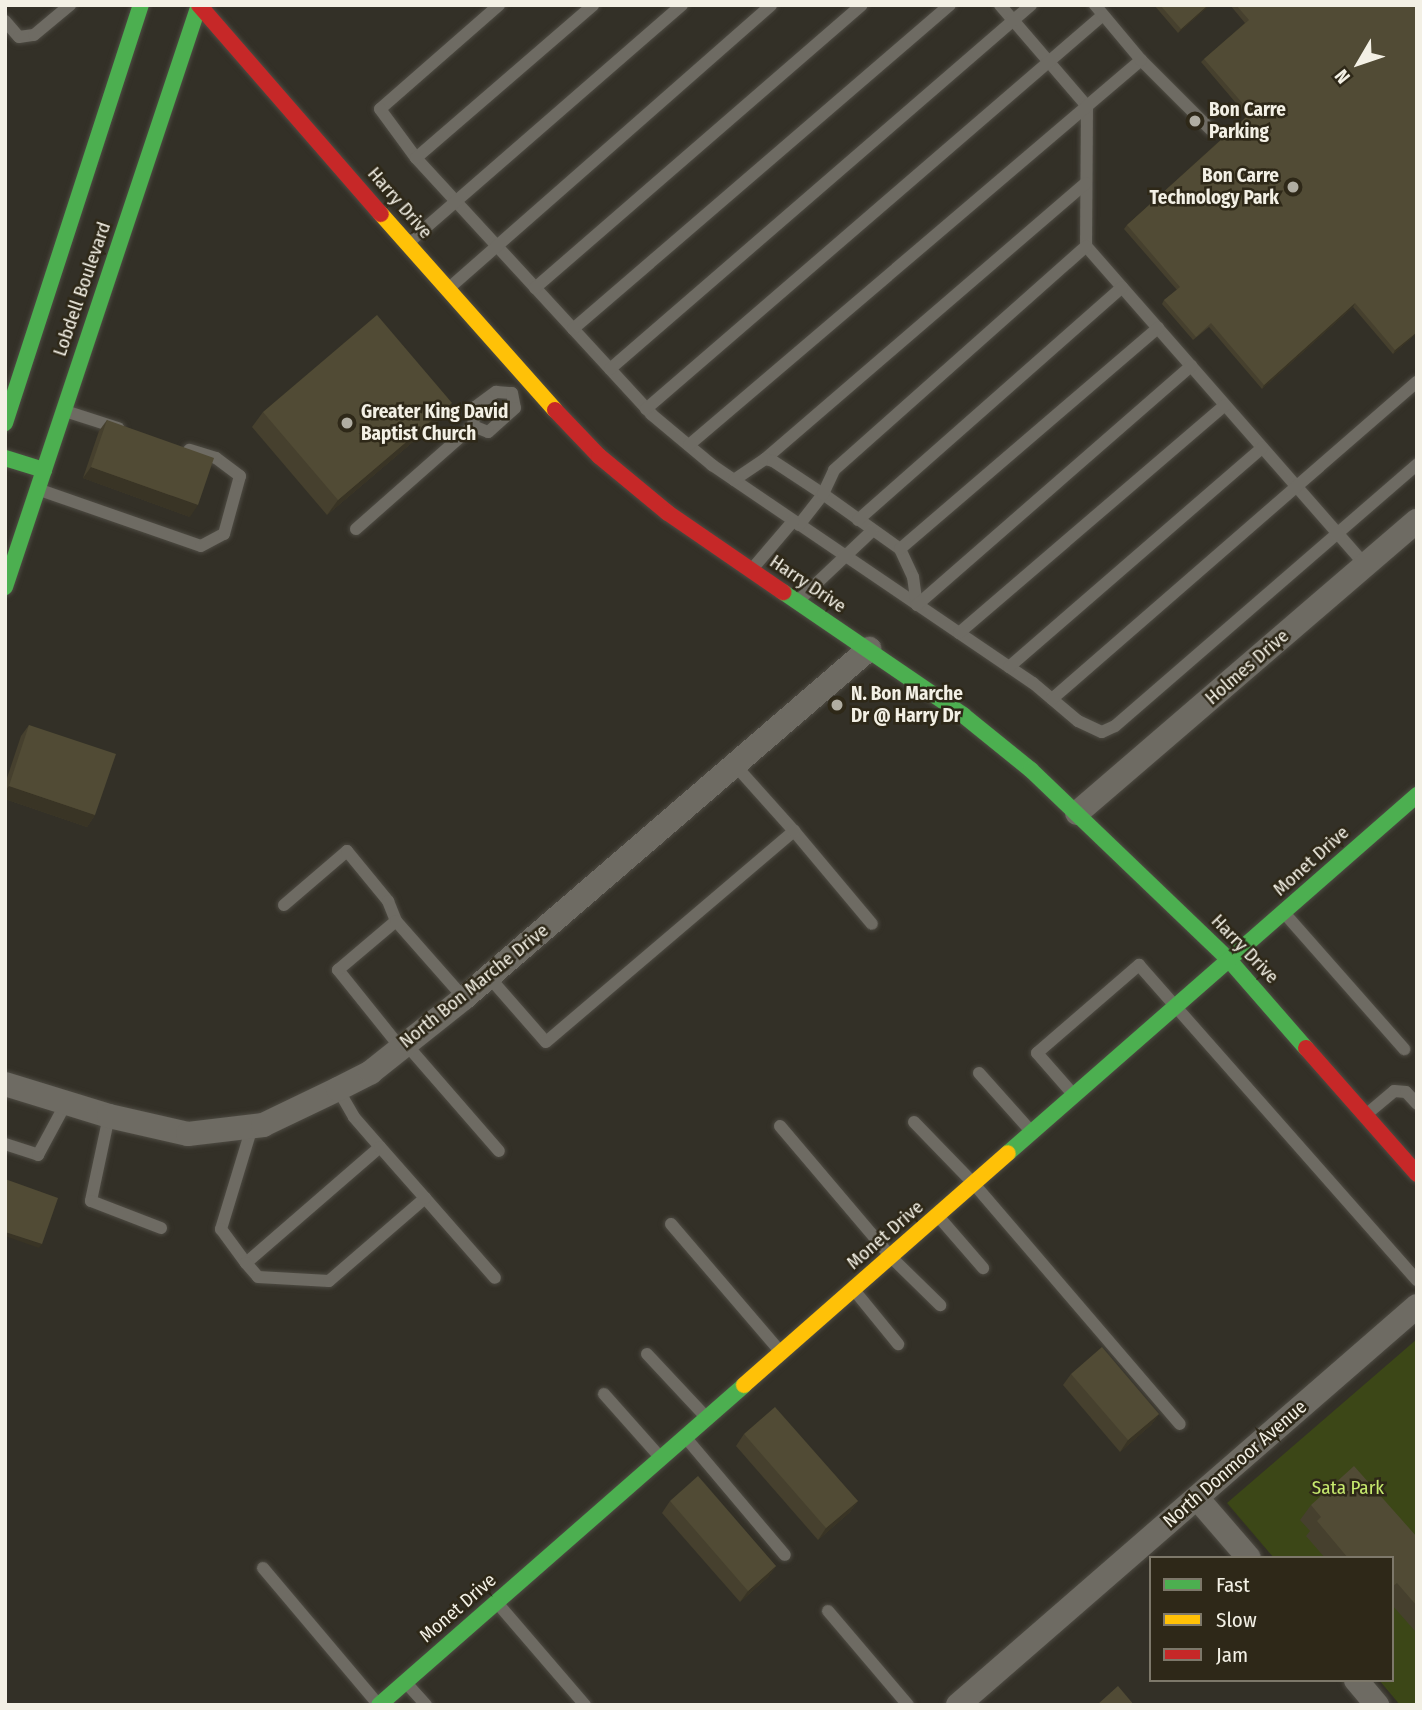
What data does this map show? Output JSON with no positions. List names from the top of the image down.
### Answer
{
  "streets": {
    "street": [
      "Harry Drive",
      "Lobdell Boulevard",
      "Holmes Drive",
      "Monet Drive",
      "North Bon Marche Drive",
      "North Donmoor Avenue"
    ]
  },
  "crossings": [
    ["Harry Drive", "Lobdell Boulevard"],
    ["Harry Drive", "Holmes Drive"],
    ["Harry Drive", "Monet Drive"],
    ["Harry Drive", "North Bon Marche Drive"]
  ],
  "parks": ["Sata Park"],
  "places": [
    "Bon Carre Parking",
    "Bon Carre Technology Park",
    "Greater King David Baptist Church",
    "N. Bon Marche Dr @ Harry Dr"
  ],
  "legend": ["Fast", "Slow", "Jam"],
  "north": "bottom left"
}
